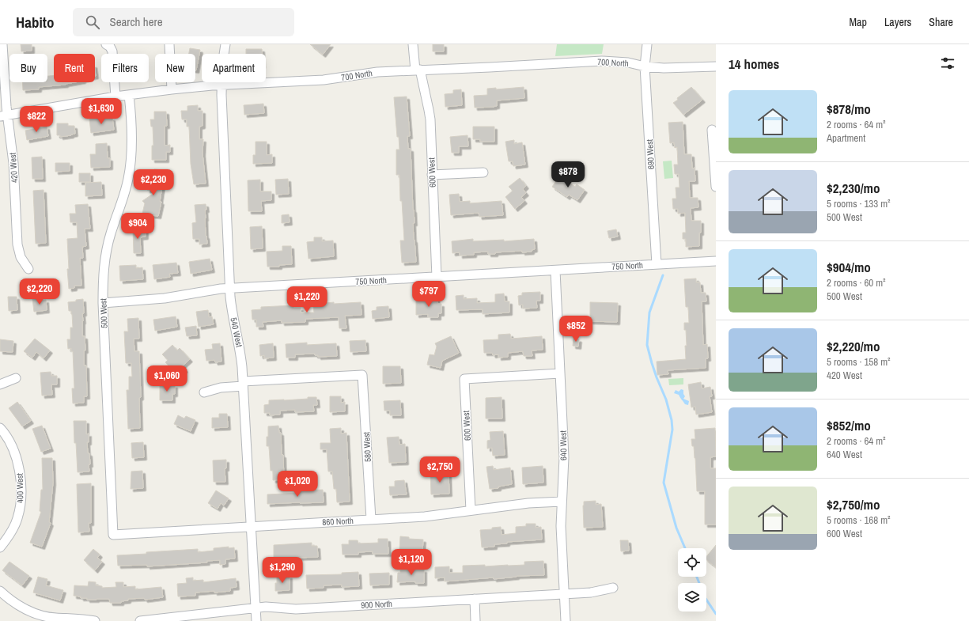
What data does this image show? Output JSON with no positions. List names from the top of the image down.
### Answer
{
  "streets": {
    "street": [
      "700 North",
      "690 West",
      "420 West",
      "600 West",
      "750 North",
      "500 West",
      "540 West",
      "640 West",
      "580 West",
      "400 West",
      "860 North",
      "900 North"
    ]
  },
  "crossings": [
    ["700 North", "690 West"],
    ["700 North", "420 West"],
    ["700 North", "600 West"],
    ["700 North", "500 West"],
    ["700 North", "540 West"],
    ["690 West", "750 North"],
    ["600 West", "750 North"],
    ["600 West", "640 West"],
    ["600 West", "860 North"],
    ["750 North", "500 West"],
    ["750 North", "540 West"],
    ["750 North", "640 West"],
    ["500 West", "860 North"],
    ["540 West", "580 West"],
    ["540 West", "860 North"],
    ["540 West", "900 North"],
    ["640 West", "860 North"],
    ["640 West", "900 North"],
    ["580 West", "860 North"]
  ],
  "page": {
    "header": "Habito",
    "search": "Search here",
    "nav": ["Map", "Layers", "Share"],
    "heading": "14 homes",
    "chip": [
      "Buy",
      "Rent",
      "Filters",
      "New",
      "Apartment"
    ],
    "list": [
      {
        "name": "$878/mo",
        "note": "2 rooms · 64 m² · Apartment"
      },
      {
        "name": "$2,230/mo",
        "note": "5 rooms · 133 m² · 500 West"
      },
      {
        "name": "$904/mo",
        "note": "2 rooms · 60 m² · 500 West"
      },
      {
        "name": "$2,220/mo",
        "note": "5 rooms · 158 m² · 420 West"
      },
      {
        "name": "$852/mo",
        "note": "2 rooms · 64 m² · 640 West"
      },
      {
        "name": "$2,750/mo",
        "note": "5 rooms · 168 m² · 600 West"
      }
    ],
    "price": [
      "$1,630",
      "$822",
      "$878",
      "$2,230",
      "$904",
      "$2,220",
      "$797",
      "$1,220",
      "$852",
      "$1,060",
      "$2,750",
      "$1,020",
      "$1,120",
      "$1,290"
    ]
  }
}
